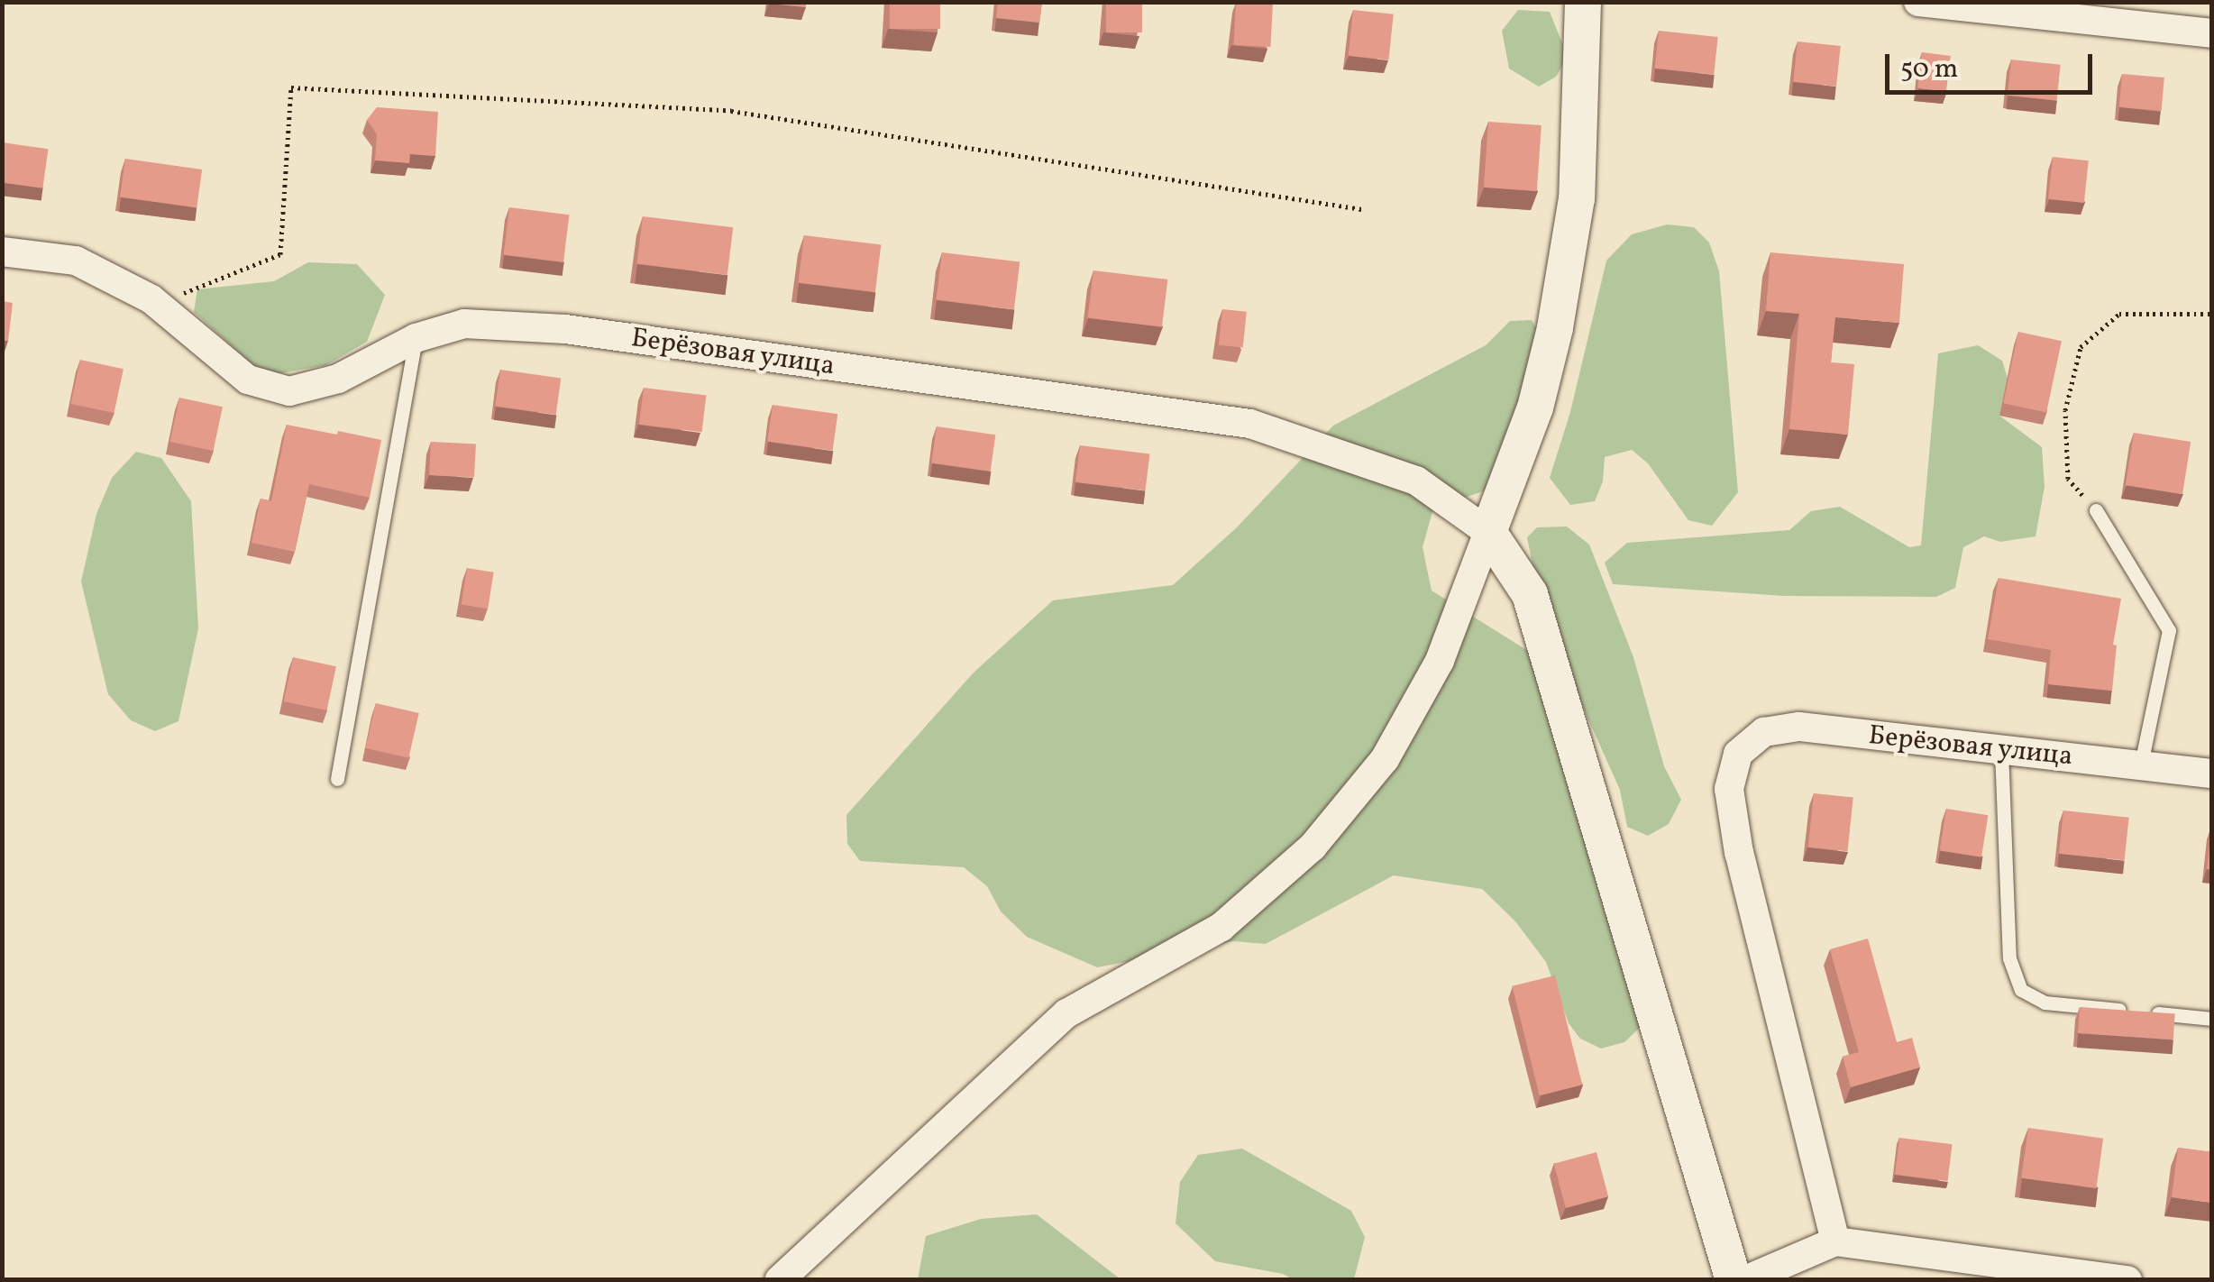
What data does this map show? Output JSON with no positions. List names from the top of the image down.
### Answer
{
  "streets": {
    "street": ["Берёзовая улица"]
  },
  "scale_bar": "50 m"
}
